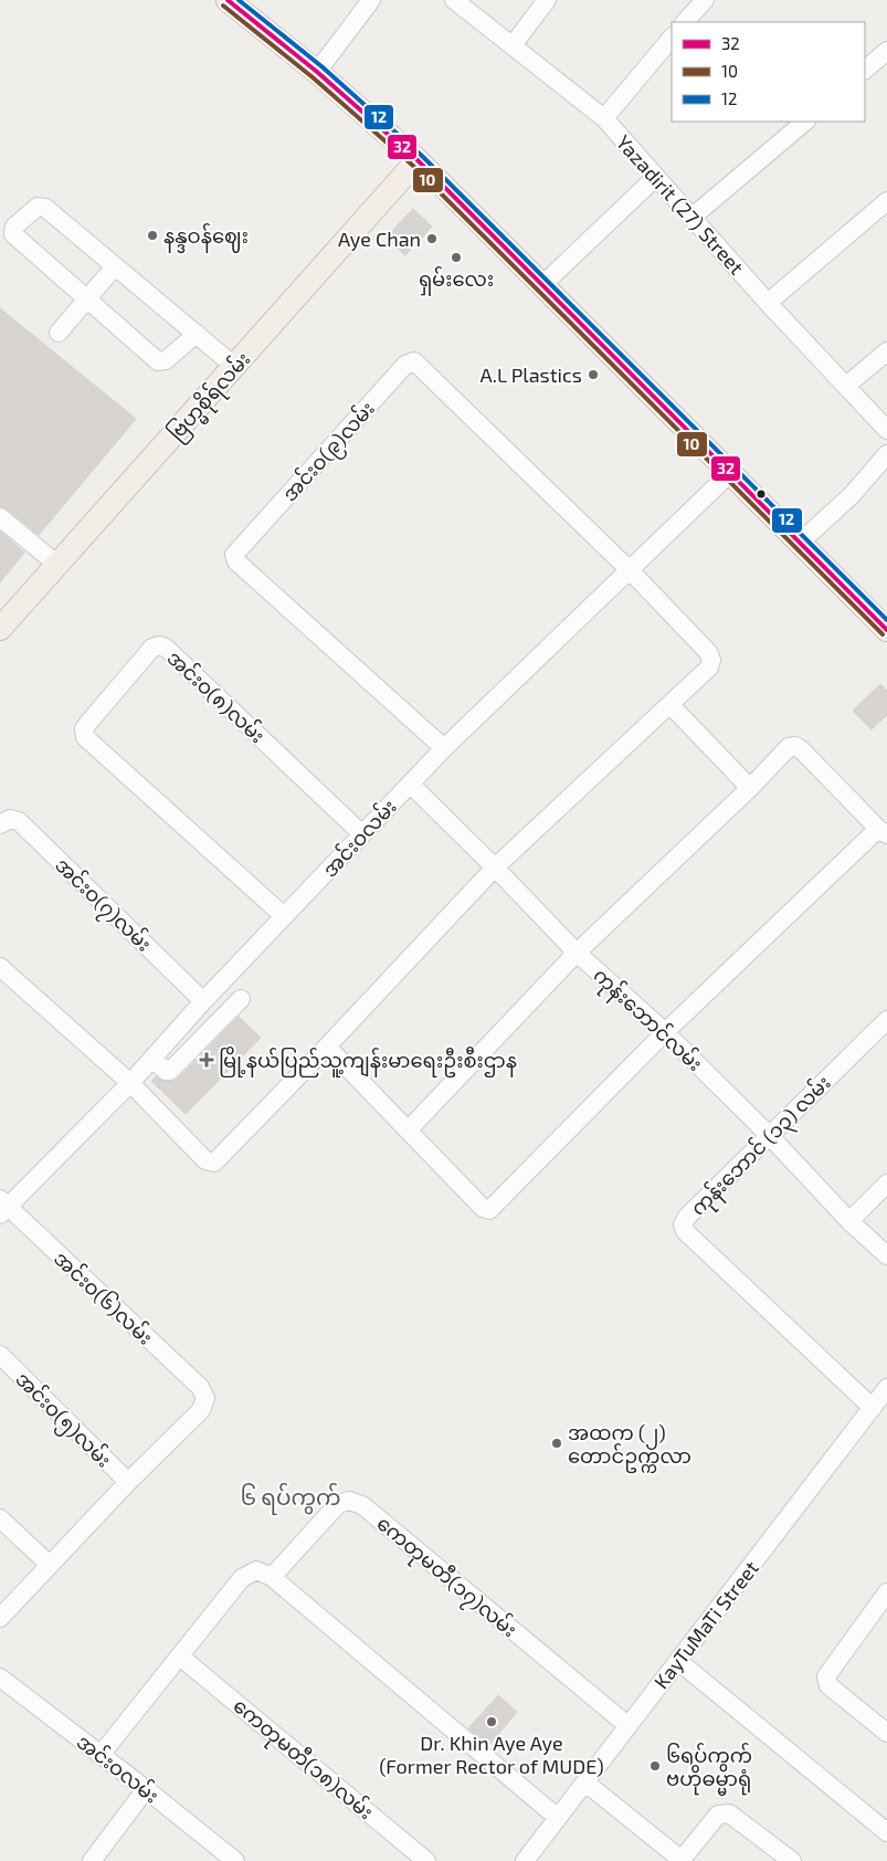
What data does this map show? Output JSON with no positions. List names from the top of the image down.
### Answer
{
  "streets": {
    "main road": ["ဗြဟ္မစိုရ်လမ်း"],
    "street": [
      "Yazadirit (27) Street",
      "အင်းဝ(၉)လမ်း",
      "အင်းဝ(၈)လမ်း",
      "အင်းဝလမ်း",
      "အင်းဝ(၇)လမ်း",
      "ကုန်းဘောင်လမ်း",
      "ကုန်းဘောင် (၁၃) လမ်း",
      "အင်းဝ(၆)လမ်း",
      "အင်းဝ(၅)လမ်း",
      "ကေတုမတီ(၁၇)လမ်း",
      "KayTuMaTi Street",
      "ကေတုမတီ(၁၈)လမ်း"
    ]
  },
  "crossings": [
    ["အင်းဝ(၉)လမ်း", "အင်းဝလမ်း"],
    ["အင်းဝ(၈)လမ်း", "အင်းဝလမ်း"],
    ["အင်းဝလမ်း", "အင်းဝ(၇)လမ်း"],
    ["အင်းဝလမ်း", "ကုန်းဘောင်လမ်း"],
    ["အင်းဝလမ်း", "အင်းဝ(၆)လမ်း"],
    ["ကုန်းဘောင်လမ်း", "ကုန်းဘောင် (၁၃) လမ်း"],
    ["ကုန်းဘောင် (၁၃) လမ်း", "KayTuMaTi Street"],
    ["အင်းဝ(၆)လမ်း", "အင်းဝ(၅)လမ်း"],
    ["ကေတုမတီ(၁၇)လမ်း", "KayTuMaTi Street"]
  ],
  "districts": ["၆ ရပ်ကွက်"],
  "places": {
    "other": [
      "နန္ဒဝန်ဈေး",
      "Aye Chan",
      "ရှမ်းလေး",
      "A.L Plastics",
      "အထက (၂) တောင်ဥက္ကလာ",
      "Dr. Khin Aye Aye (Former Rector of MUDE)",
      "၆ရပ်ကွက် ဗဟိုဓမ္မာရုံ"
    ],
    "health": ["မြို့နယ်ပြည်သူ့ကျန်းမာရေးဦးစီးဌာန"]
  },
  "lines": ["transit line 32", "transit line 12", "transit line 10"],
  "legend": ["32", "10", "12"]
}
